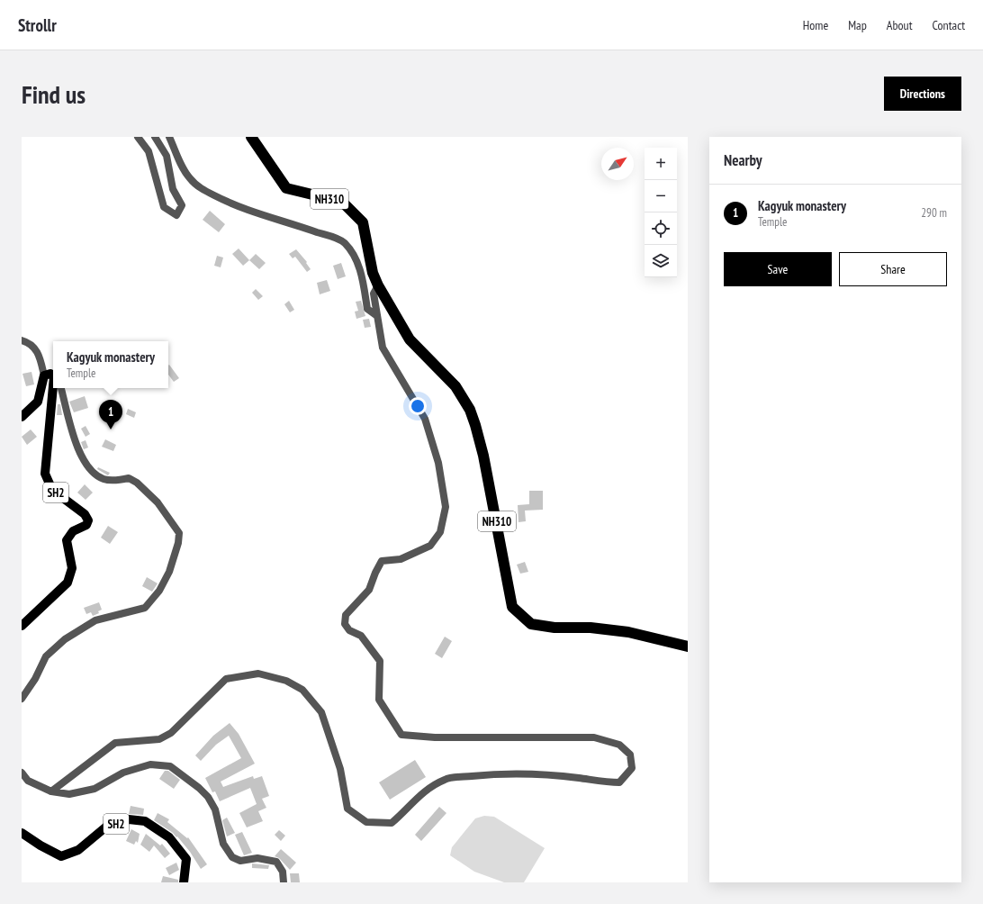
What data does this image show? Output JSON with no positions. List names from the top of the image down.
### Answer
{
  "streets": {
    "highway": ["NH310"],
    "main road": ["SH2"]
  },
  "north": "top right",
  "page": {
    "header": "Strollr",
    "nav": [
      "Home",
      "Map",
      "About",
      "Contact"
    ],
    "buttons": [
      "Directions",
      ["Save", "Share"]
    ],
    "title": "Find us",
    "heading": "Nearby",
    "map_buttons": ["+", "−"],
    "list": [
      {
        "mark": "1",
        "name": "Kagyuk monastery",
        "note": "Temple",
        "value": "290 m"
      }
    ],
    "popup": ["Kagyuk monastery", "Temple"],
    "pins": "1"
  }
}
